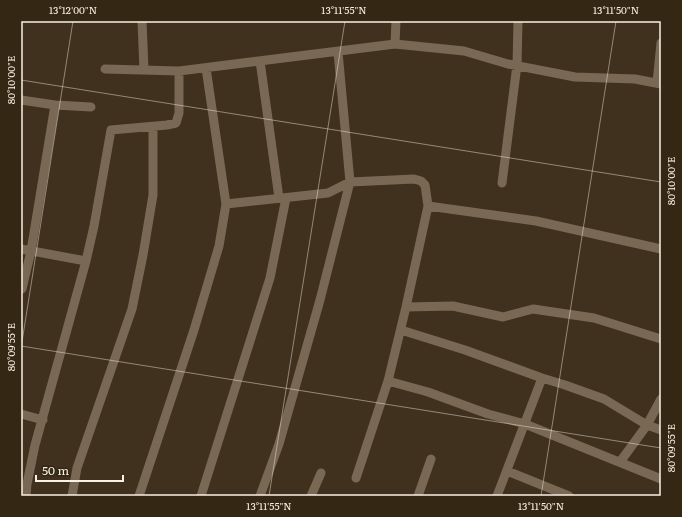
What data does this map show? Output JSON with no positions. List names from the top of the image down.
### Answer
{
  "scale_bar": "50 m",
  "coordinates": [
    "13°12'00\"N",
    "13°11'55\"N",
    "13°11'50\"N",
    "80°10'00\"E",
    "80°09'55\"E"
  ]
}
